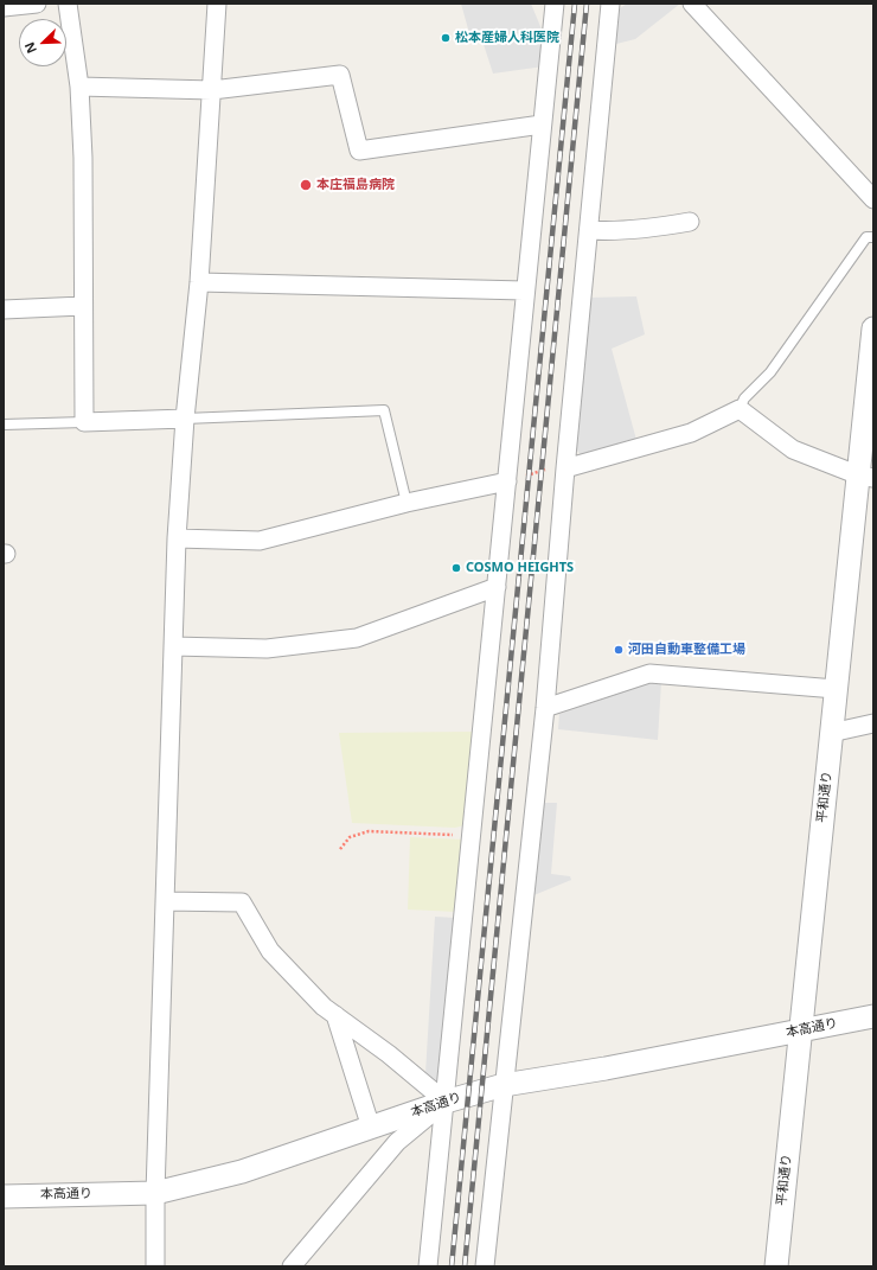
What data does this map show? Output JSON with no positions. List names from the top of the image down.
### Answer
{
  "streets": {
    "street": ["平和通り", "本高通り"]
  },
  "crossings": [
    ["平和通り", "本高通り"]
  ],
  "places": [
    "松本産婦人科医院",
    "本庄福島病院",
    "COSMO HEIGHTS",
    "河田自動車整備工場"
  ],
  "north": "bottom left"
}
